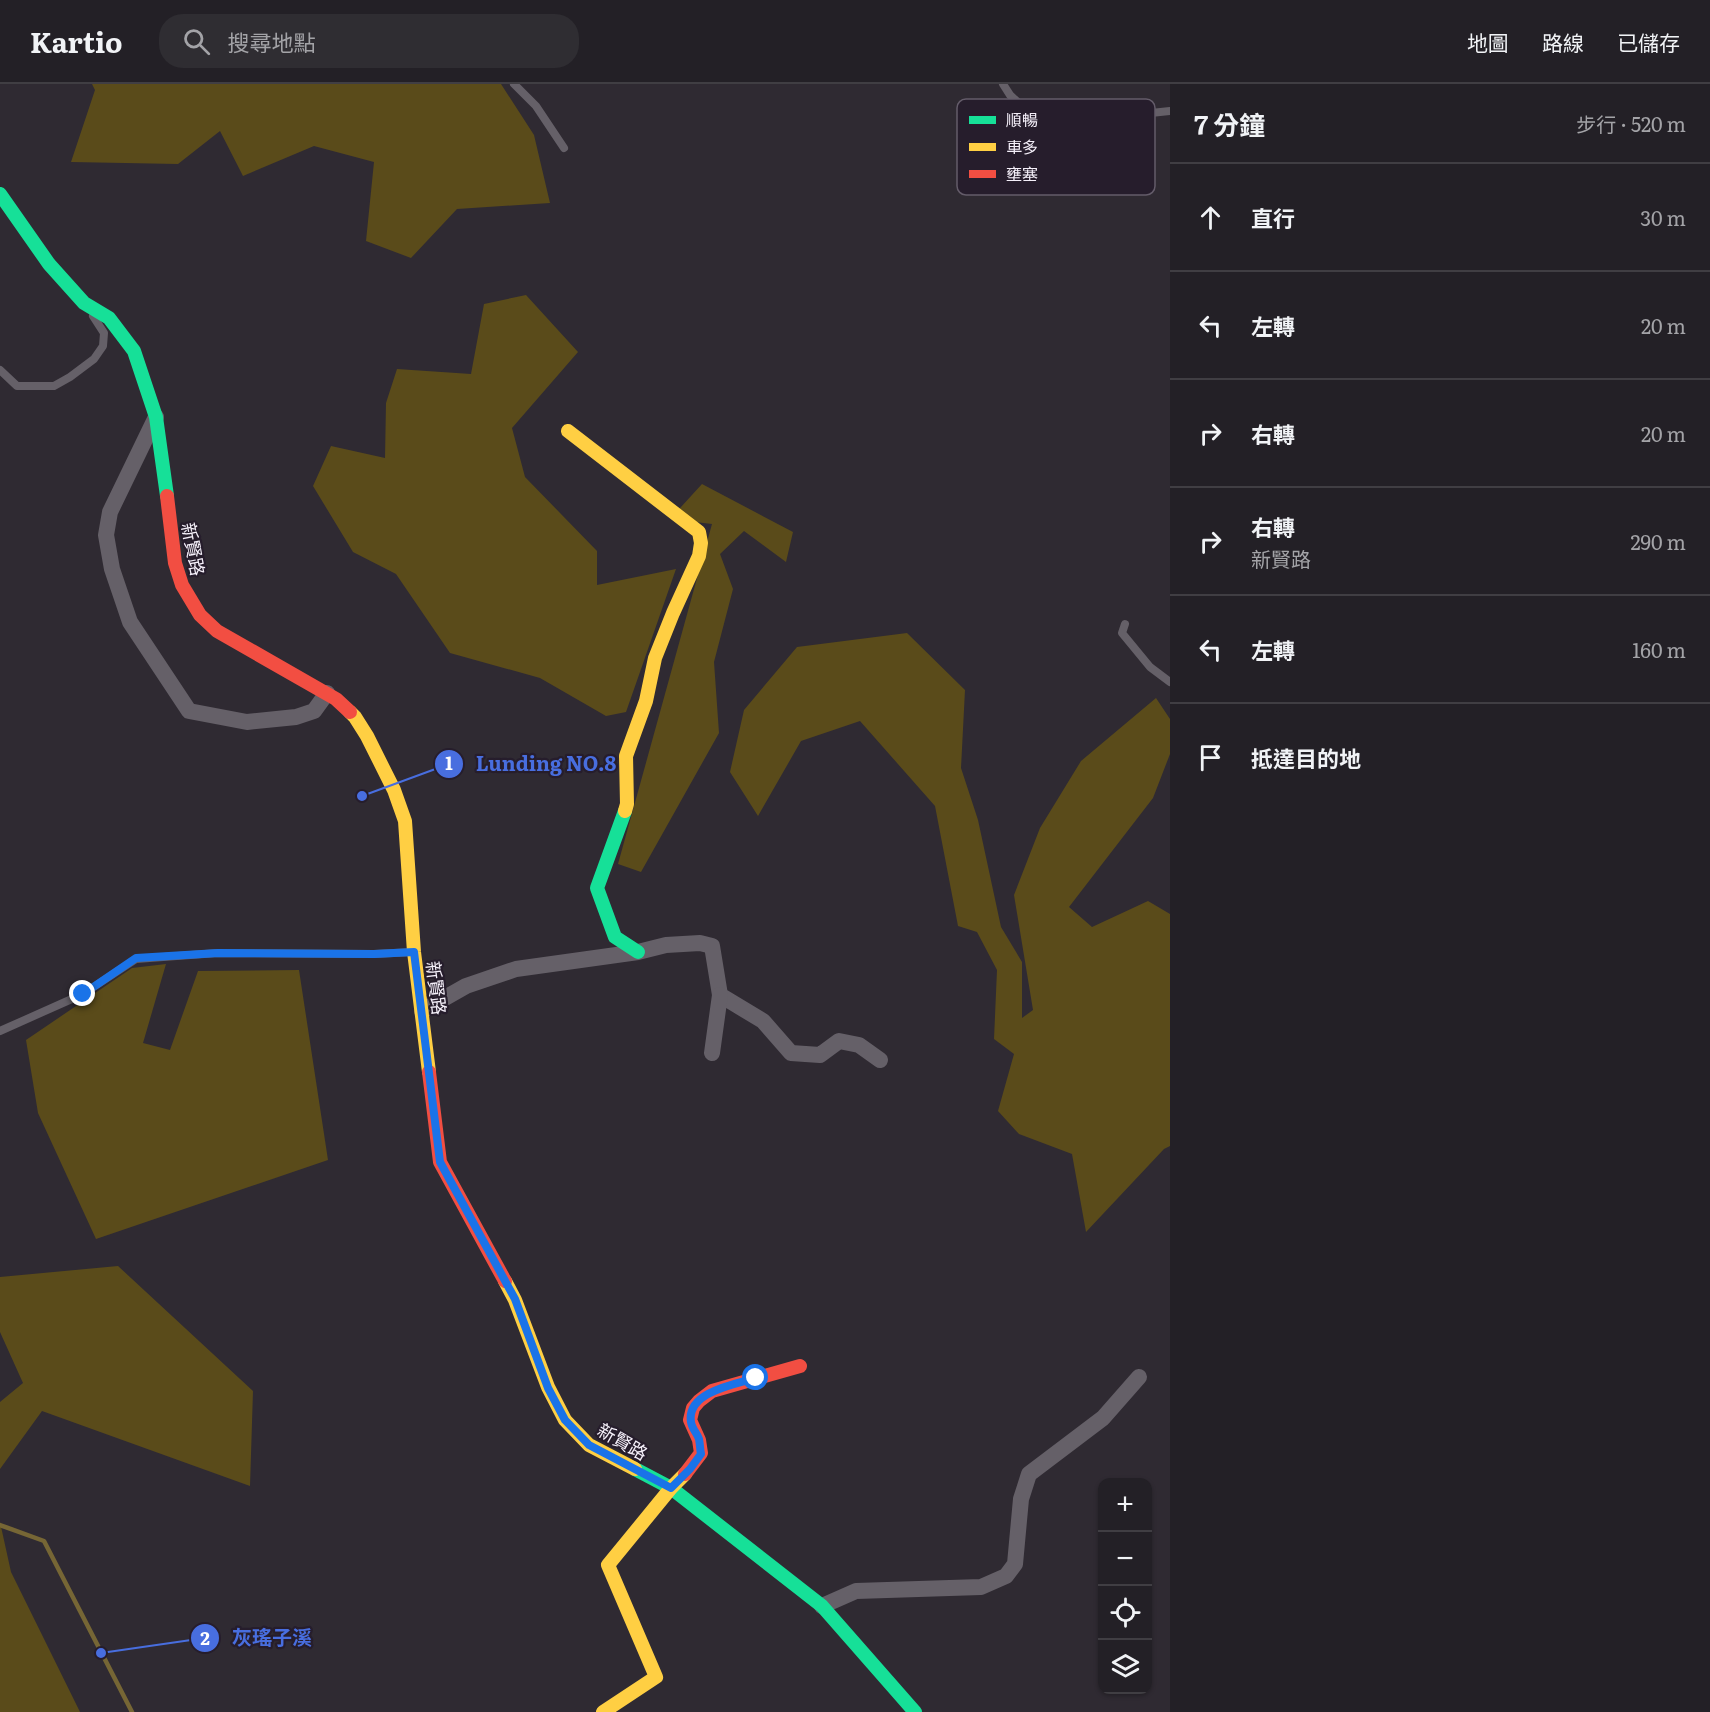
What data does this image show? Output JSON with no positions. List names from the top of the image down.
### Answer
{
  "streets": {
    "street": ["新賢路"]
  },
  "places": ["Lunding NO.8", "灰瑤子溪"],
  "legend": ["順暢", "車多", "壅塞"],
  "page": {
    "header": "Kartio",
    "search": "搜尋地點",
    "nav": ["地圖", "路線", "已儲存"],
    "heading": ["7 分鐘", "步行 · 520 m"],
    "list": [
      ["直行", "30 m"],
      ["左轉", "20 m"],
      ["右轉", "20 m"],
      ["右轉", "新賢路", "290 m"],
      ["左轉", "160 m"],
      "抵達目的地"
    ],
    "map_buttons": ["+", "−"]
  }
}
